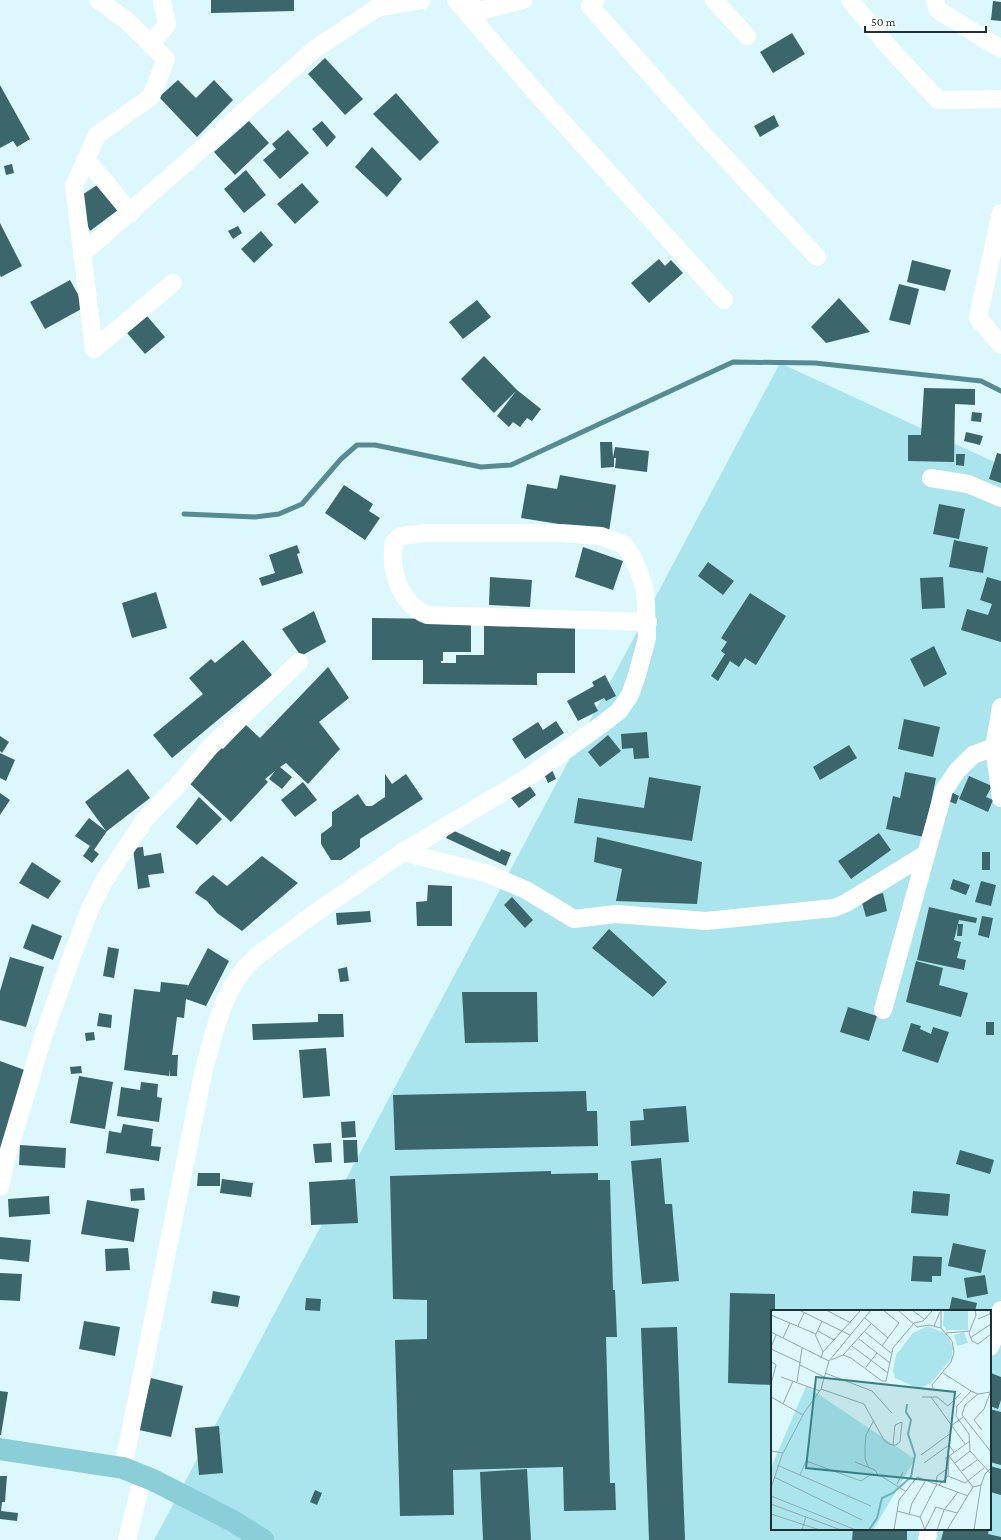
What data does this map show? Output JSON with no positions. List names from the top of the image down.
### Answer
{
  "scale_bar": "50 m"
}
